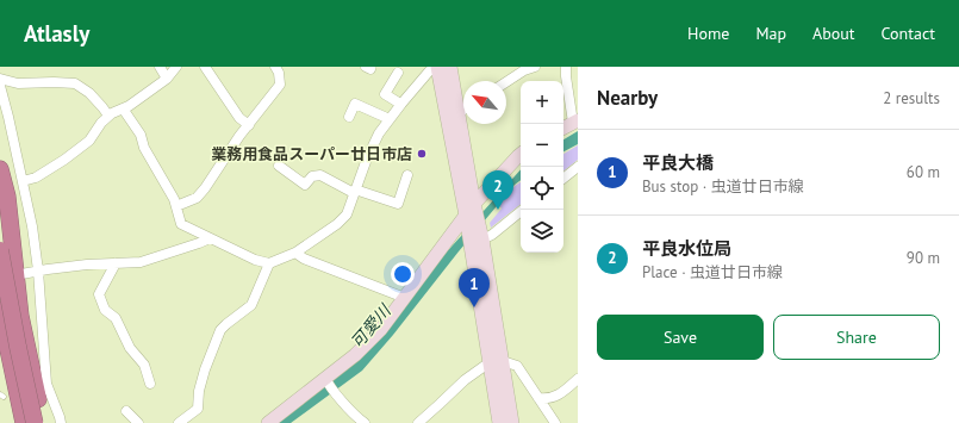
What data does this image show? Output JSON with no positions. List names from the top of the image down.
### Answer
{
  "water": ["可愛川"],
  "places": ["業務用食品スーパー廿日市店"],
  "north": "top left",
  "page": {
    "header": "Atlasly",
    "nav": [
      "Home",
      "Map",
      "About",
      "Contact"
    ],
    "heading": ["Nearby", "2 results"],
    "map_buttons": ["+", "−"],
    "list": [
      {
        "mark": "1",
        "name": "平良大橋",
        "note": "Bus stop · 虫道廿日市線",
        "value": "60 m"
      },
      {
        "mark": "2",
        "name": "平良水位局",
        "note": "Place · 虫道廿日市線",
        "value": "90 m"
      }
    ],
    "pins": ["2", "1"],
    "buttons": ["Save", "Share"]
  }
}
